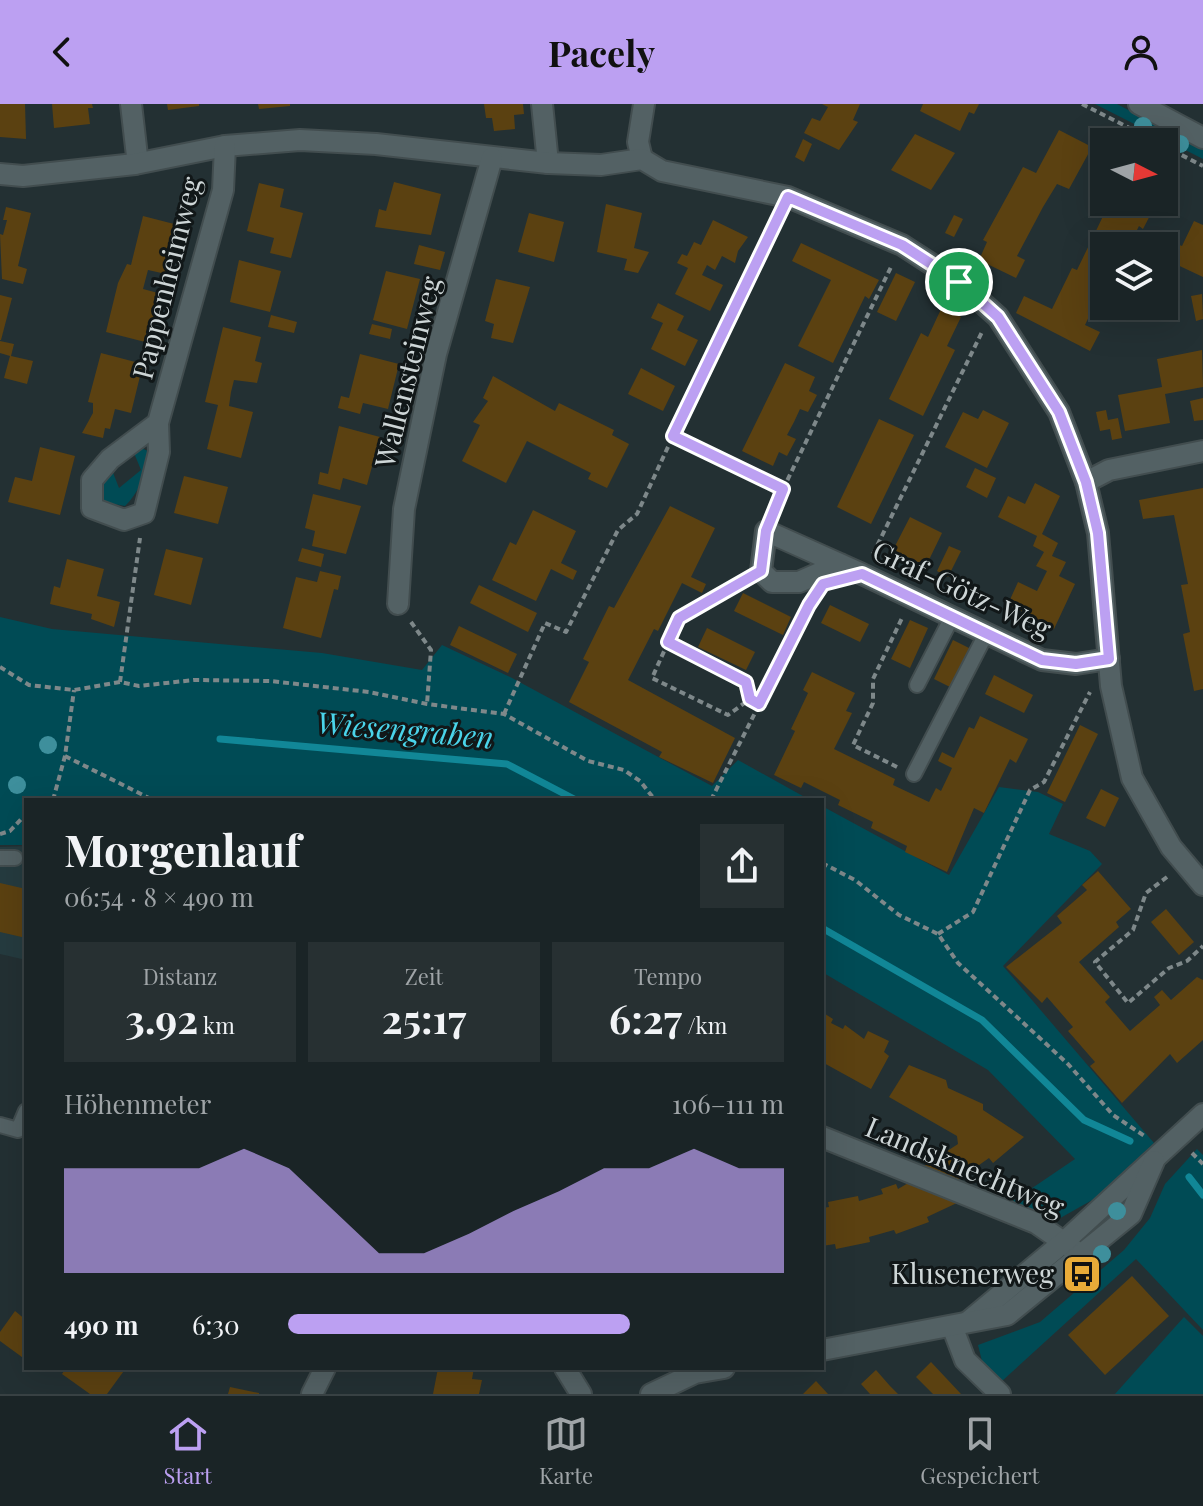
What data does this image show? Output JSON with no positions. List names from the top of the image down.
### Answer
{
  "streets": {
    "street": [
      "Pappenheimweg",
      "Wallensteinweg",
      "Graf-Götz-Weg",
      "Landsknechtweg"
    ]
  },
  "water": ["Wiesengraben"],
  "places": {
    "bus stop": ["Klusenerweg"]
  },
  "north": "right",
  "page": {
    "header": "Pacely",
    "heading": ["Morgenlauf", "06:54 · 8 × 490 m"],
    "stats": [
      ["Distanz", "3.92 km"],
      ["Zeit", "25:17"],
      ["Tempo", "6:27 /km"]
    ],
    "chart": ["Höhenmeter", "106–111 m"],
    "list": [
      {
        "name": "490 m",
        "note": "6:30"
      }
    ],
    "tabs": ["Start", "Karte", "Gespeichert"]
  }
}
